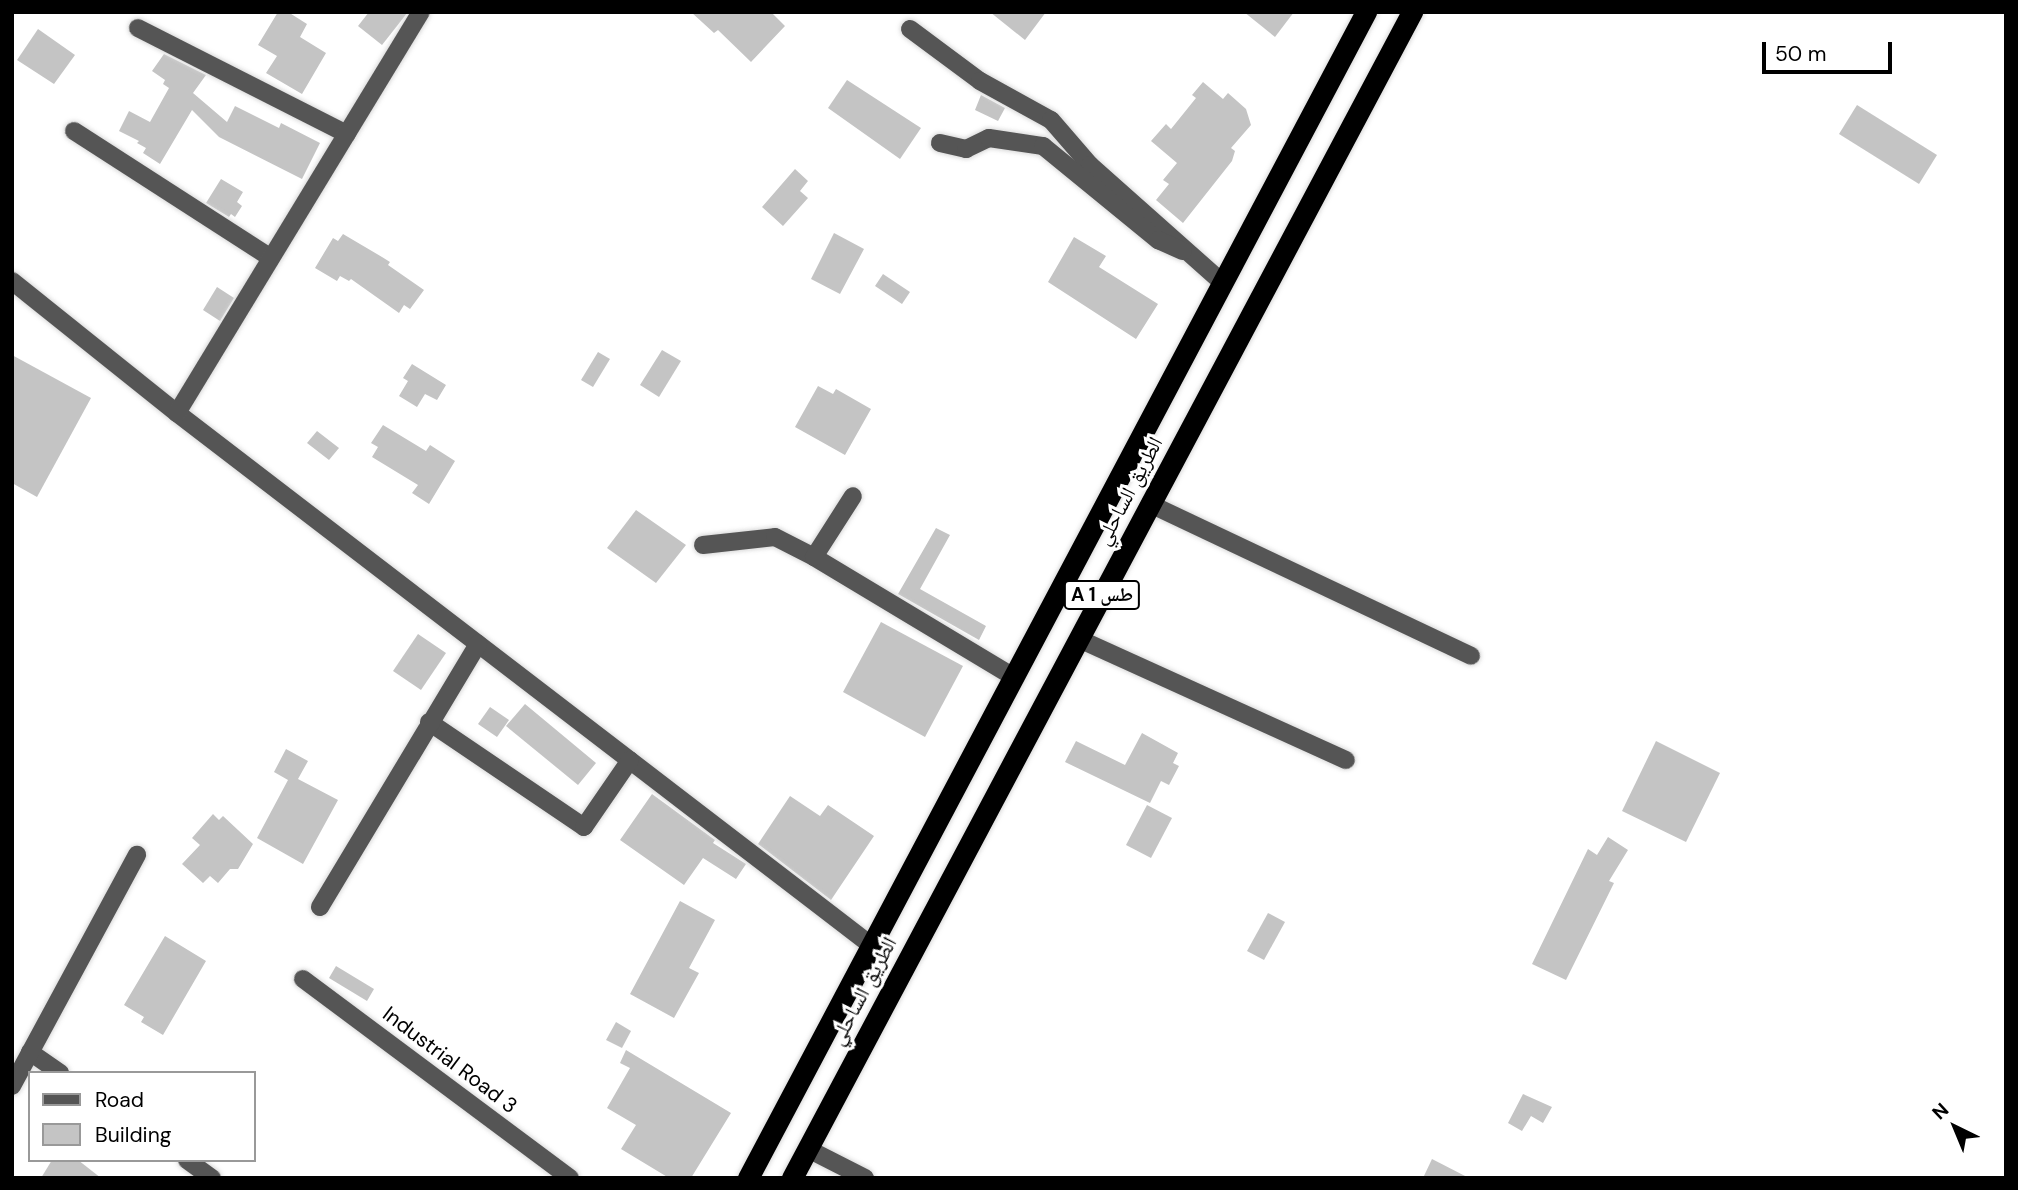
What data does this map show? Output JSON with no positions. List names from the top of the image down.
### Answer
{
  "streets": {
    "highway": ["الطريق الساحلي", "A 1 طس"],
    "street": ["Industrial Road 3"]
  },
  "legend": ["Road", "Building"],
  "scale_bar": "50 m",
  "north": "top left"
}
